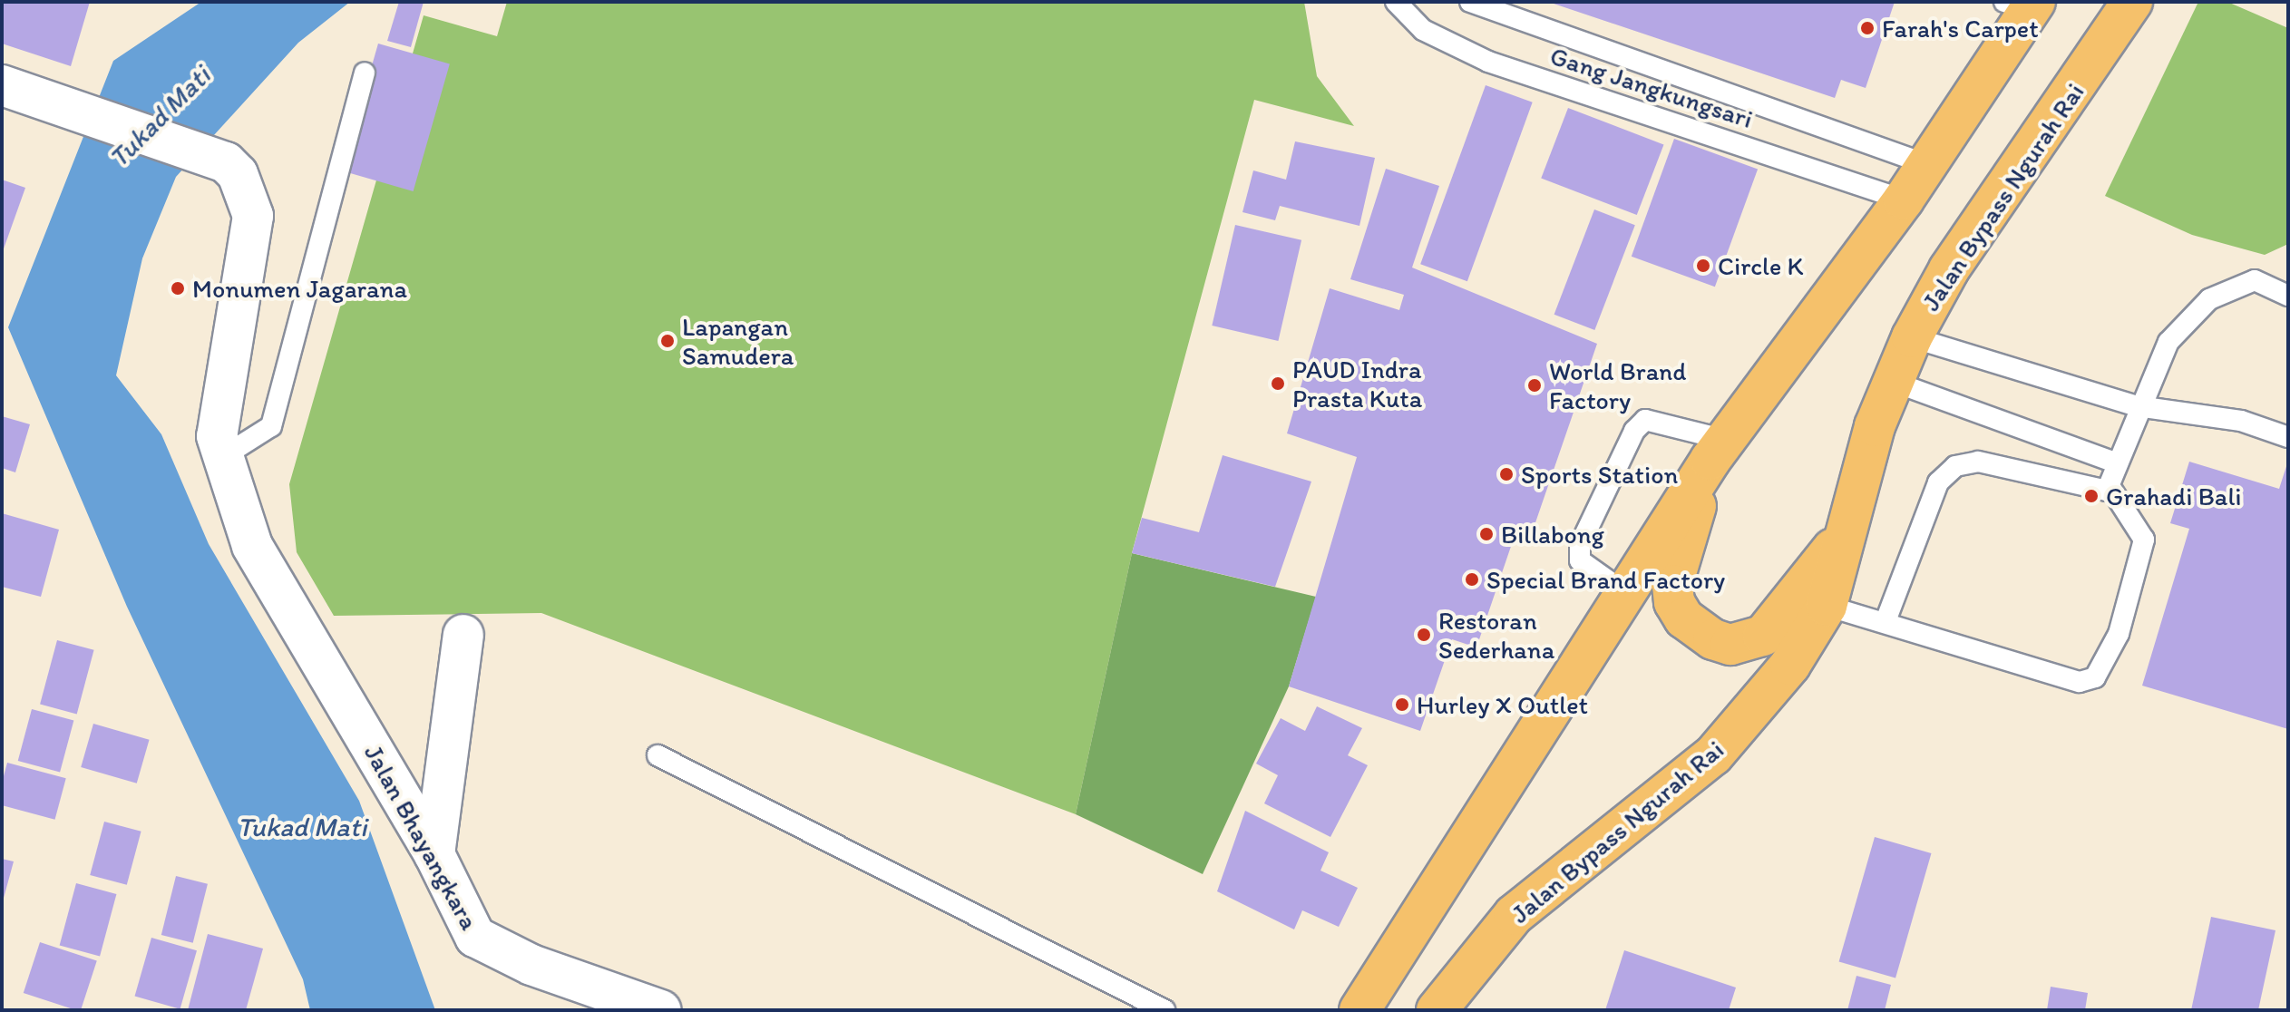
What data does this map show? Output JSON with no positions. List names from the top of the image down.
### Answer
{
  "streets": {
    "highway": ["Jalan Bypass Ngurah Rai"],
    "street": ["Jalan Bhayangkara"],
    "lane": ["Gang Jangkungsari"]
  },
  "water": ["Tukad Mati"],
  "places": [
    "Farah's Carpet",
    "Circle K",
    "Monumen Jagarana",
    "Lapangan Samudera",
    "PAUD Indra Prasta Kuta",
    "World Brand Factory",
    "Sports Station",
    "Grahadi Bali",
    "Billabong",
    "Special Brand Factory",
    "Restoran Sederhana",
    "Hurley X Outlet"
  ]
}
